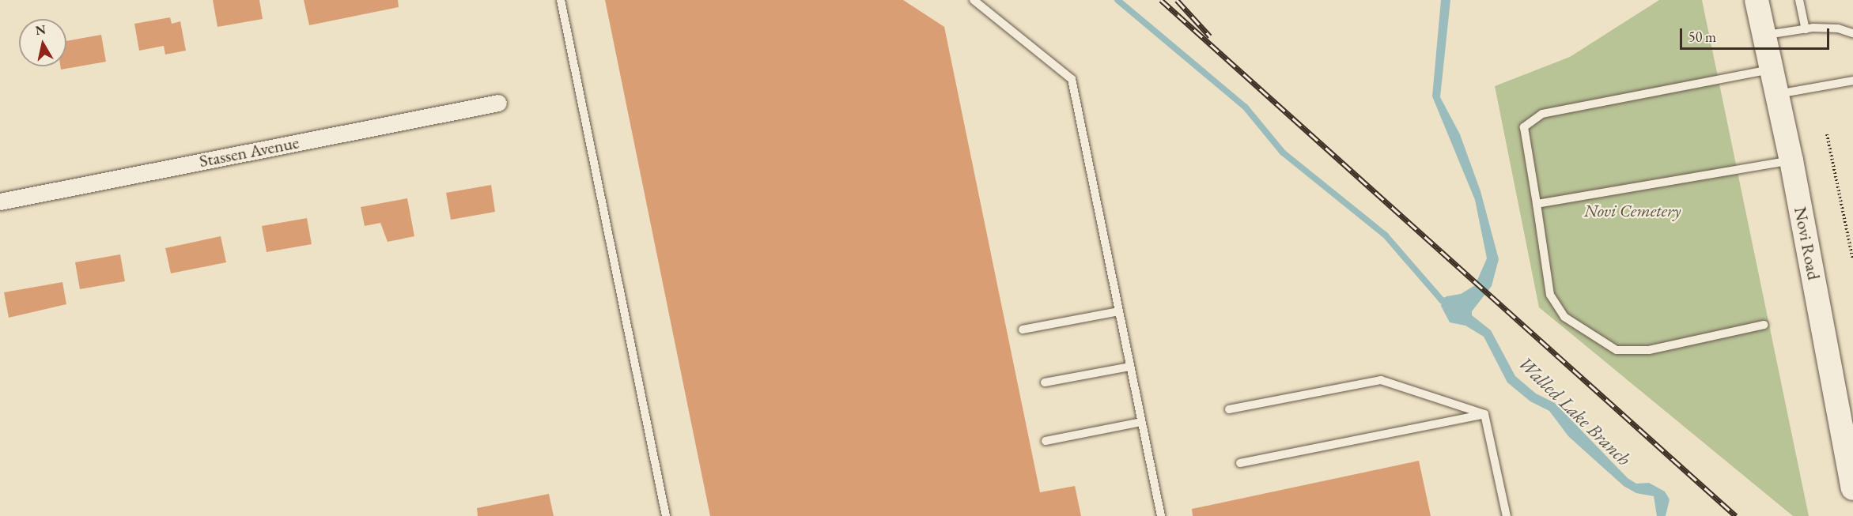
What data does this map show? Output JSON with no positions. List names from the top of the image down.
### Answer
{
  "streets": {
    "main road": ["Novi Road"],
    "street": ["Stassen Avenue"]
  },
  "water": ["Walled Lake Branch"],
  "parks": ["Novi Cemetery"],
  "scale_bar": "50 m",
  "north": "top"
}
